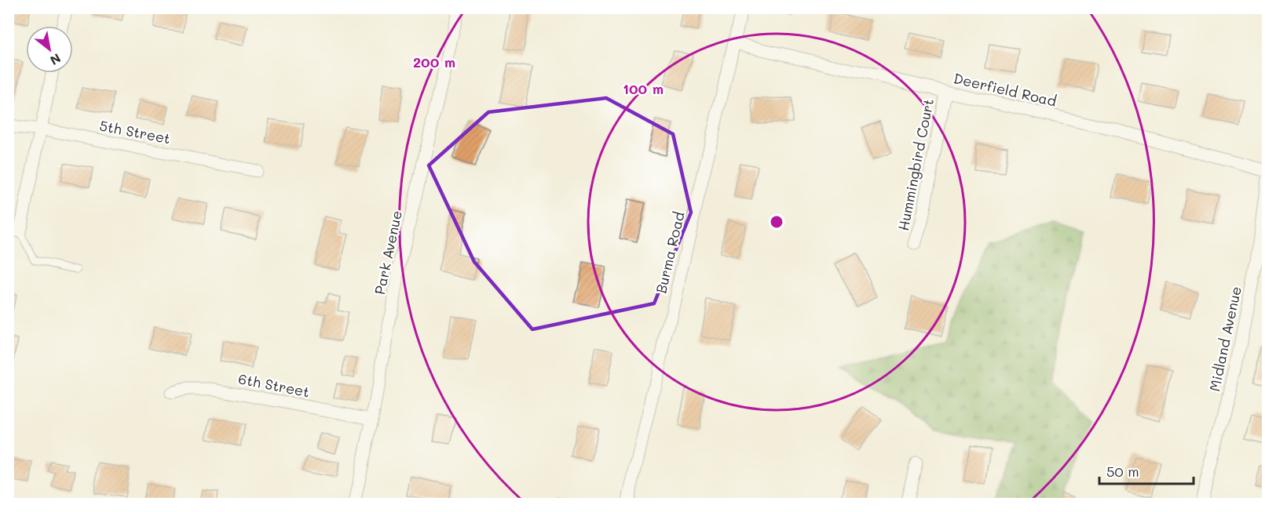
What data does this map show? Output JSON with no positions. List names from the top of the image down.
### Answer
{
  "streets": {
    "street": [
      "Deerfield Road",
      "5th Street",
      "Hummingbird Court",
      "Park Avenue",
      "Burma Road",
      "Midland Avenue",
      "6th Street"
    ]
  },
  "crossings": [
    ["Deerfield Road", "Hummingbird Court"],
    ["Deerfield Road", "Burma Road"],
    ["Park Avenue", "6th Street"]
  ],
  "scale_bar": "50 m",
  "north": "bottom right",
  "rings": ["200 m", "100 m"]
}
